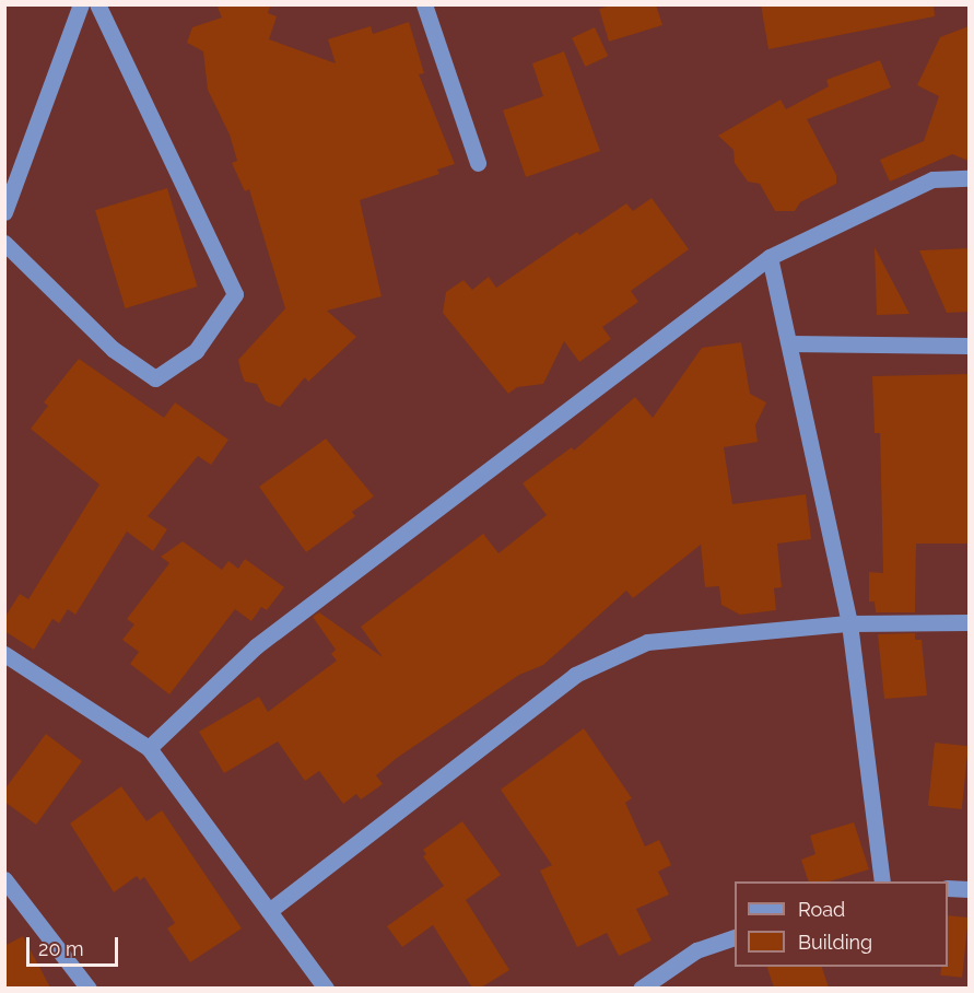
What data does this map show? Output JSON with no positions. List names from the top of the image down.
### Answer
{
  "legend": ["Road", "Building"],
  "scale_bar": "20 m"
}
